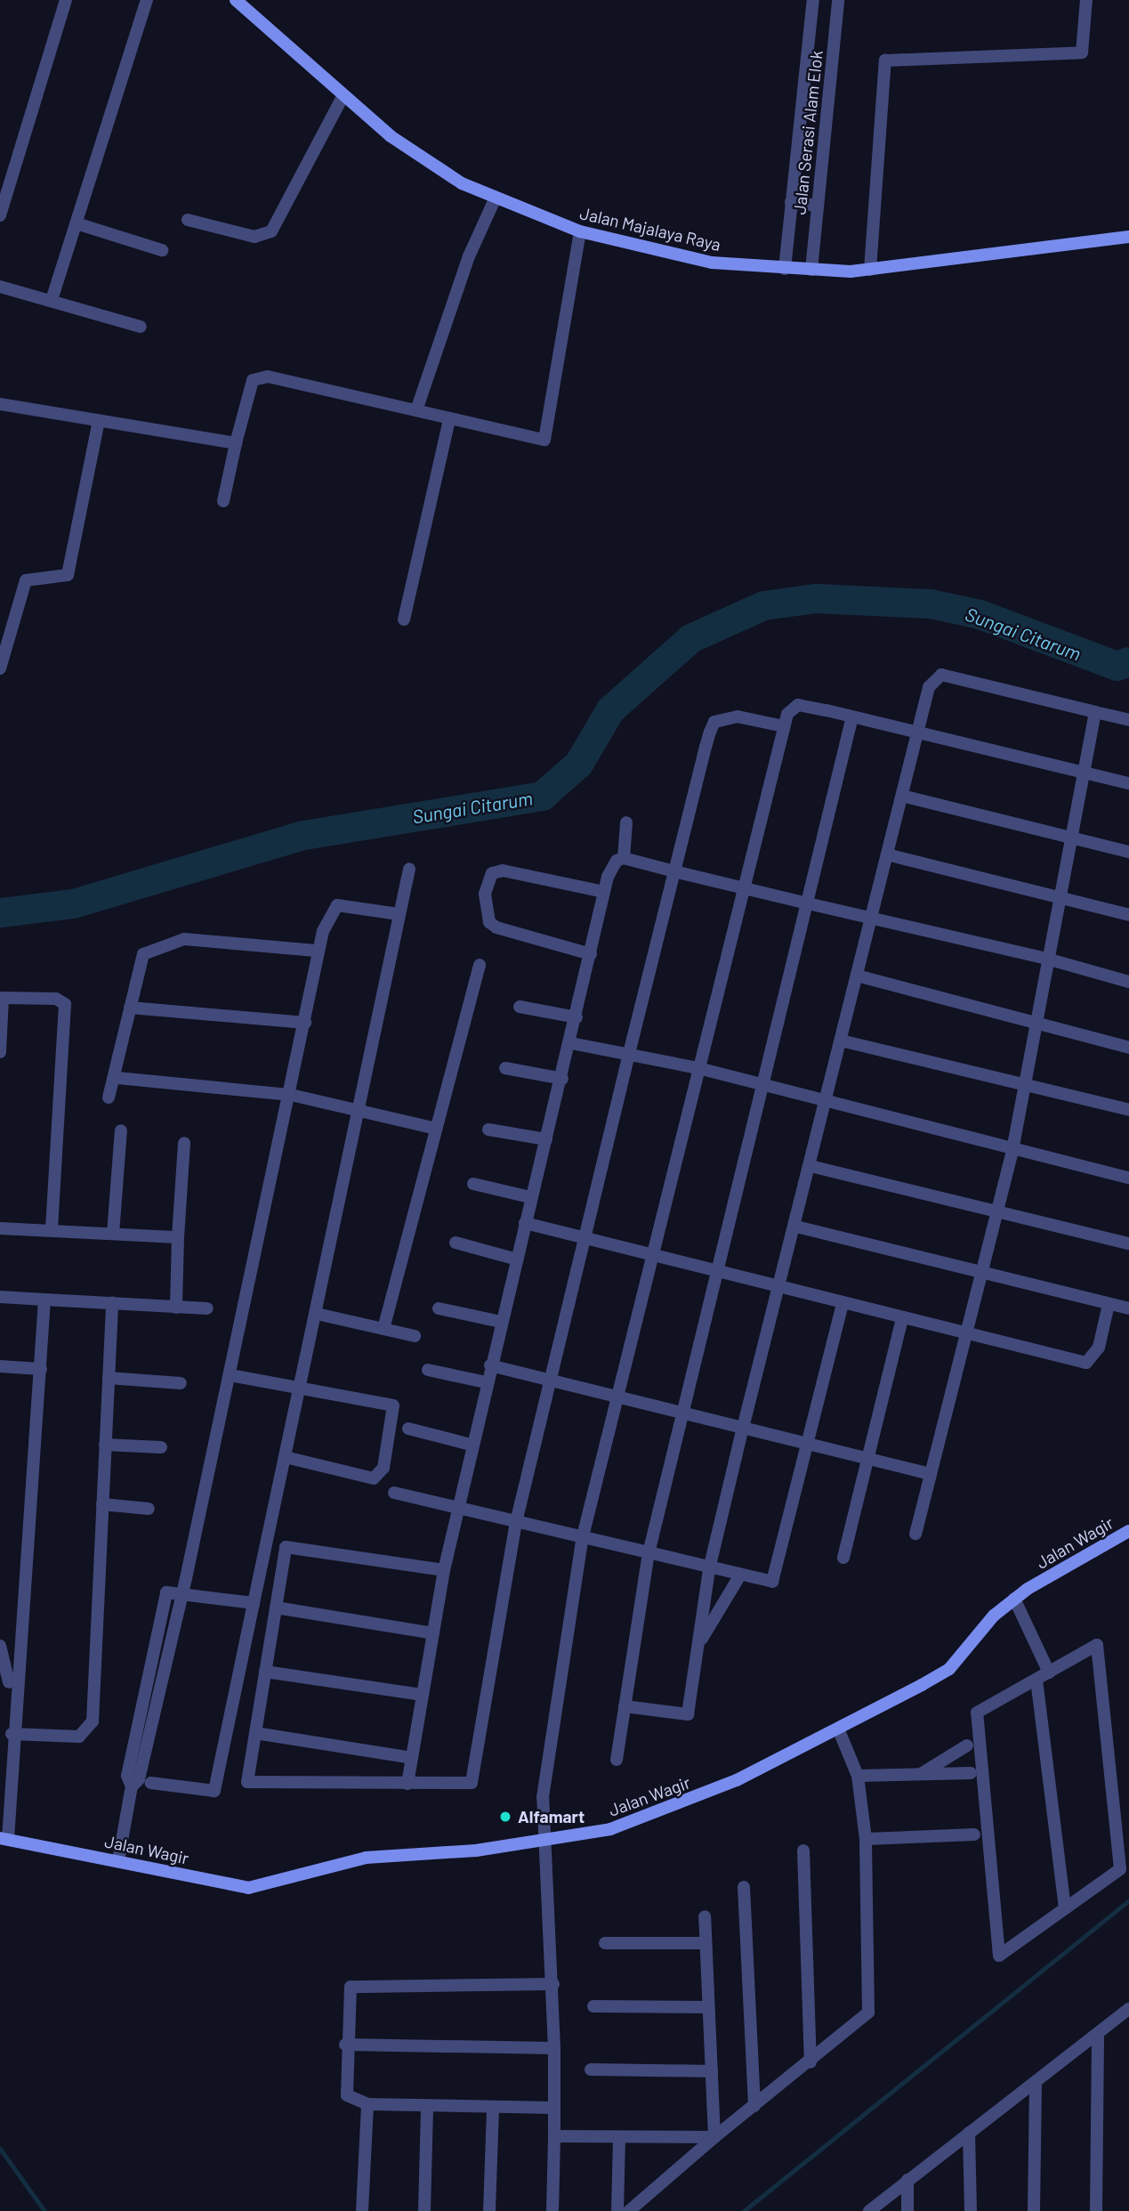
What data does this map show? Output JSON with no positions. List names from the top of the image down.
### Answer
{
  "streets": {
    "street": ["Jalan Serasi Alam Elok", "Jalan Majalaya Raya", "Jalan Wagir"]
  },
  "crossings": [
    ["Jalan Serasi Alam Elok", "Jalan Majalaya Raya"]
  ],
  "water": ["Sungai Citarum"],
  "places": ["Alfamart"]
}
